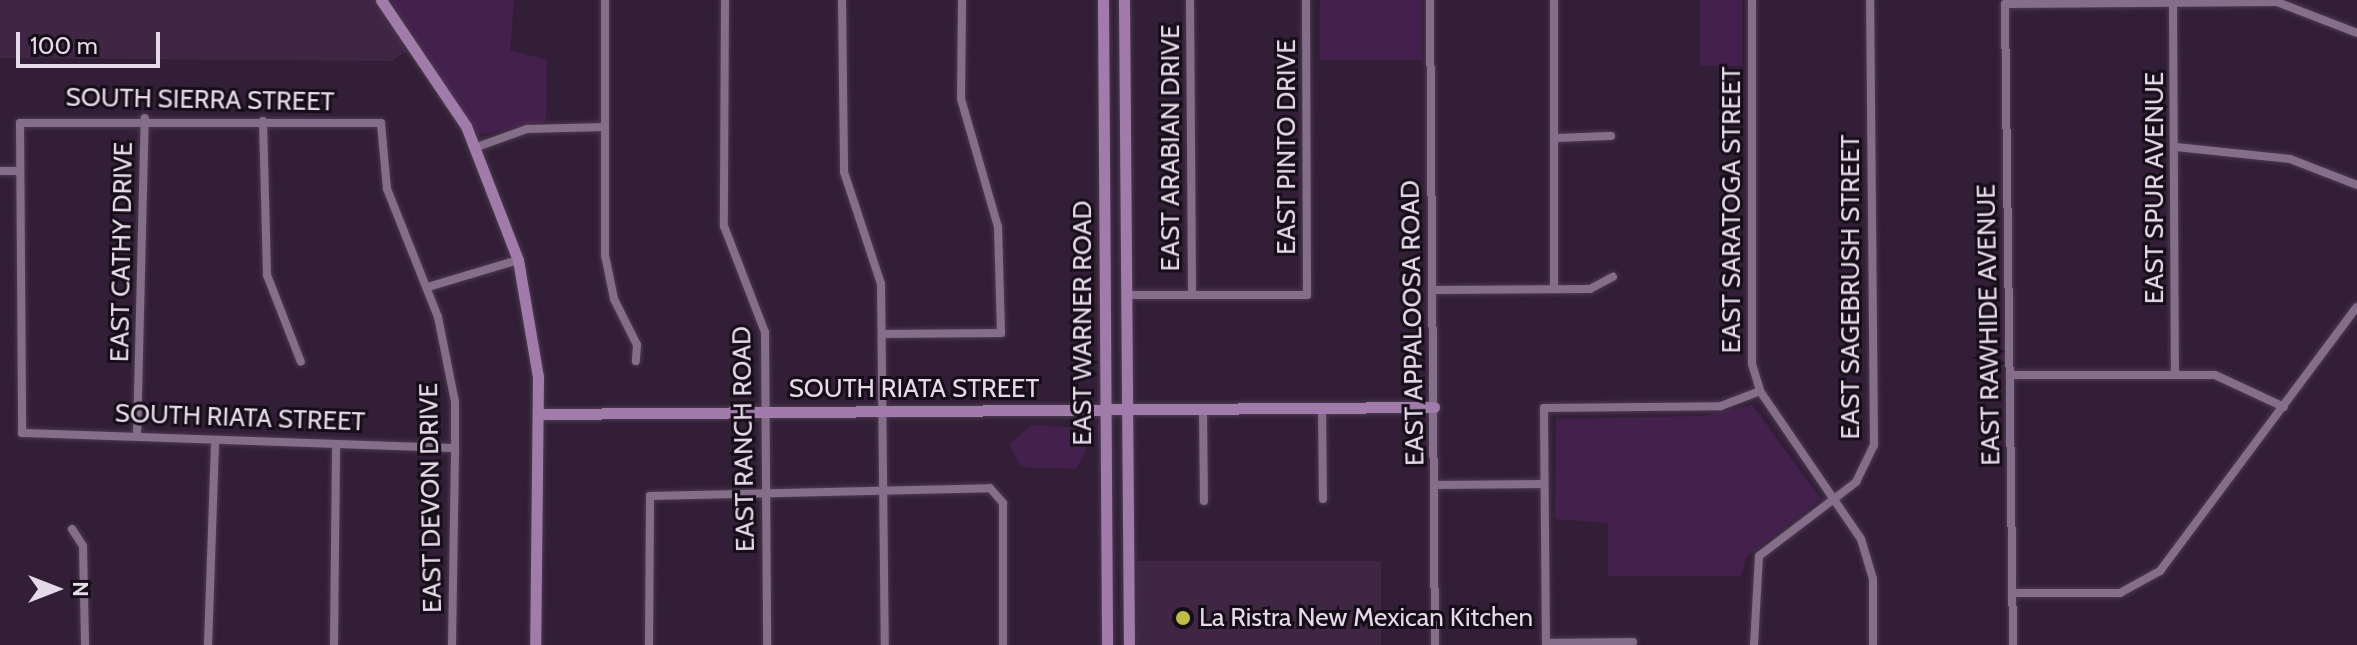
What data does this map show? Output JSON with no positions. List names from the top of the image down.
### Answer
{
  "streets": {
    "street": [
      "SOUTH SIERRA STREET",
      "EAST PINTO DRIVE",
      "EAST ARABIAN DRIVE",
      "EAST SPUR AVENUE",
      "EAST SARATOGA STREET",
      "EAST CATHY DRIVE",
      "EAST SAGEBRUSH STREET",
      "EAST WARNER ROAD",
      "EAST APPALOOSA ROAD",
      "EAST RAWHIDE AVENUE",
      "SOUTH RIATA STREET",
      "EAST RANCH ROAD",
      "EAST DEVON DRIVE"
    ]
  },
  "crossings": [
    ["SOUTH SIERRA STREET", "EAST CATHY DRIVE"],
    ["SOUTH SIERRA STREET", "SOUTH RIATA STREET"],
    ["SOUTH SIERRA STREET", "EAST DEVON DRIVE"],
    ["EAST PINTO DRIVE", "EAST ARABIAN DRIVE"],
    ["EAST SPUR AVENUE", "EAST RAWHIDE AVENUE"],
    ["EAST SARATOGA STREET", "EAST SAGEBRUSH STREET"],
    ["EAST CATHY DRIVE", "SOUTH RIATA STREET"],
    ["EAST WARNER ROAD", "SOUTH RIATA STREET"],
    ["EAST APPALOOSA ROAD", "SOUTH RIATA STREET"],
    ["SOUTH RIATA STREET", "EAST RANCH ROAD"],
    ["SOUTH RIATA STREET", "EAST DEVON DRIVE"]
  ],
  "places": ["La Ristra New Mexican Kitchen"],
  "scale_bar": "100 m",
  "north": "right"
}
